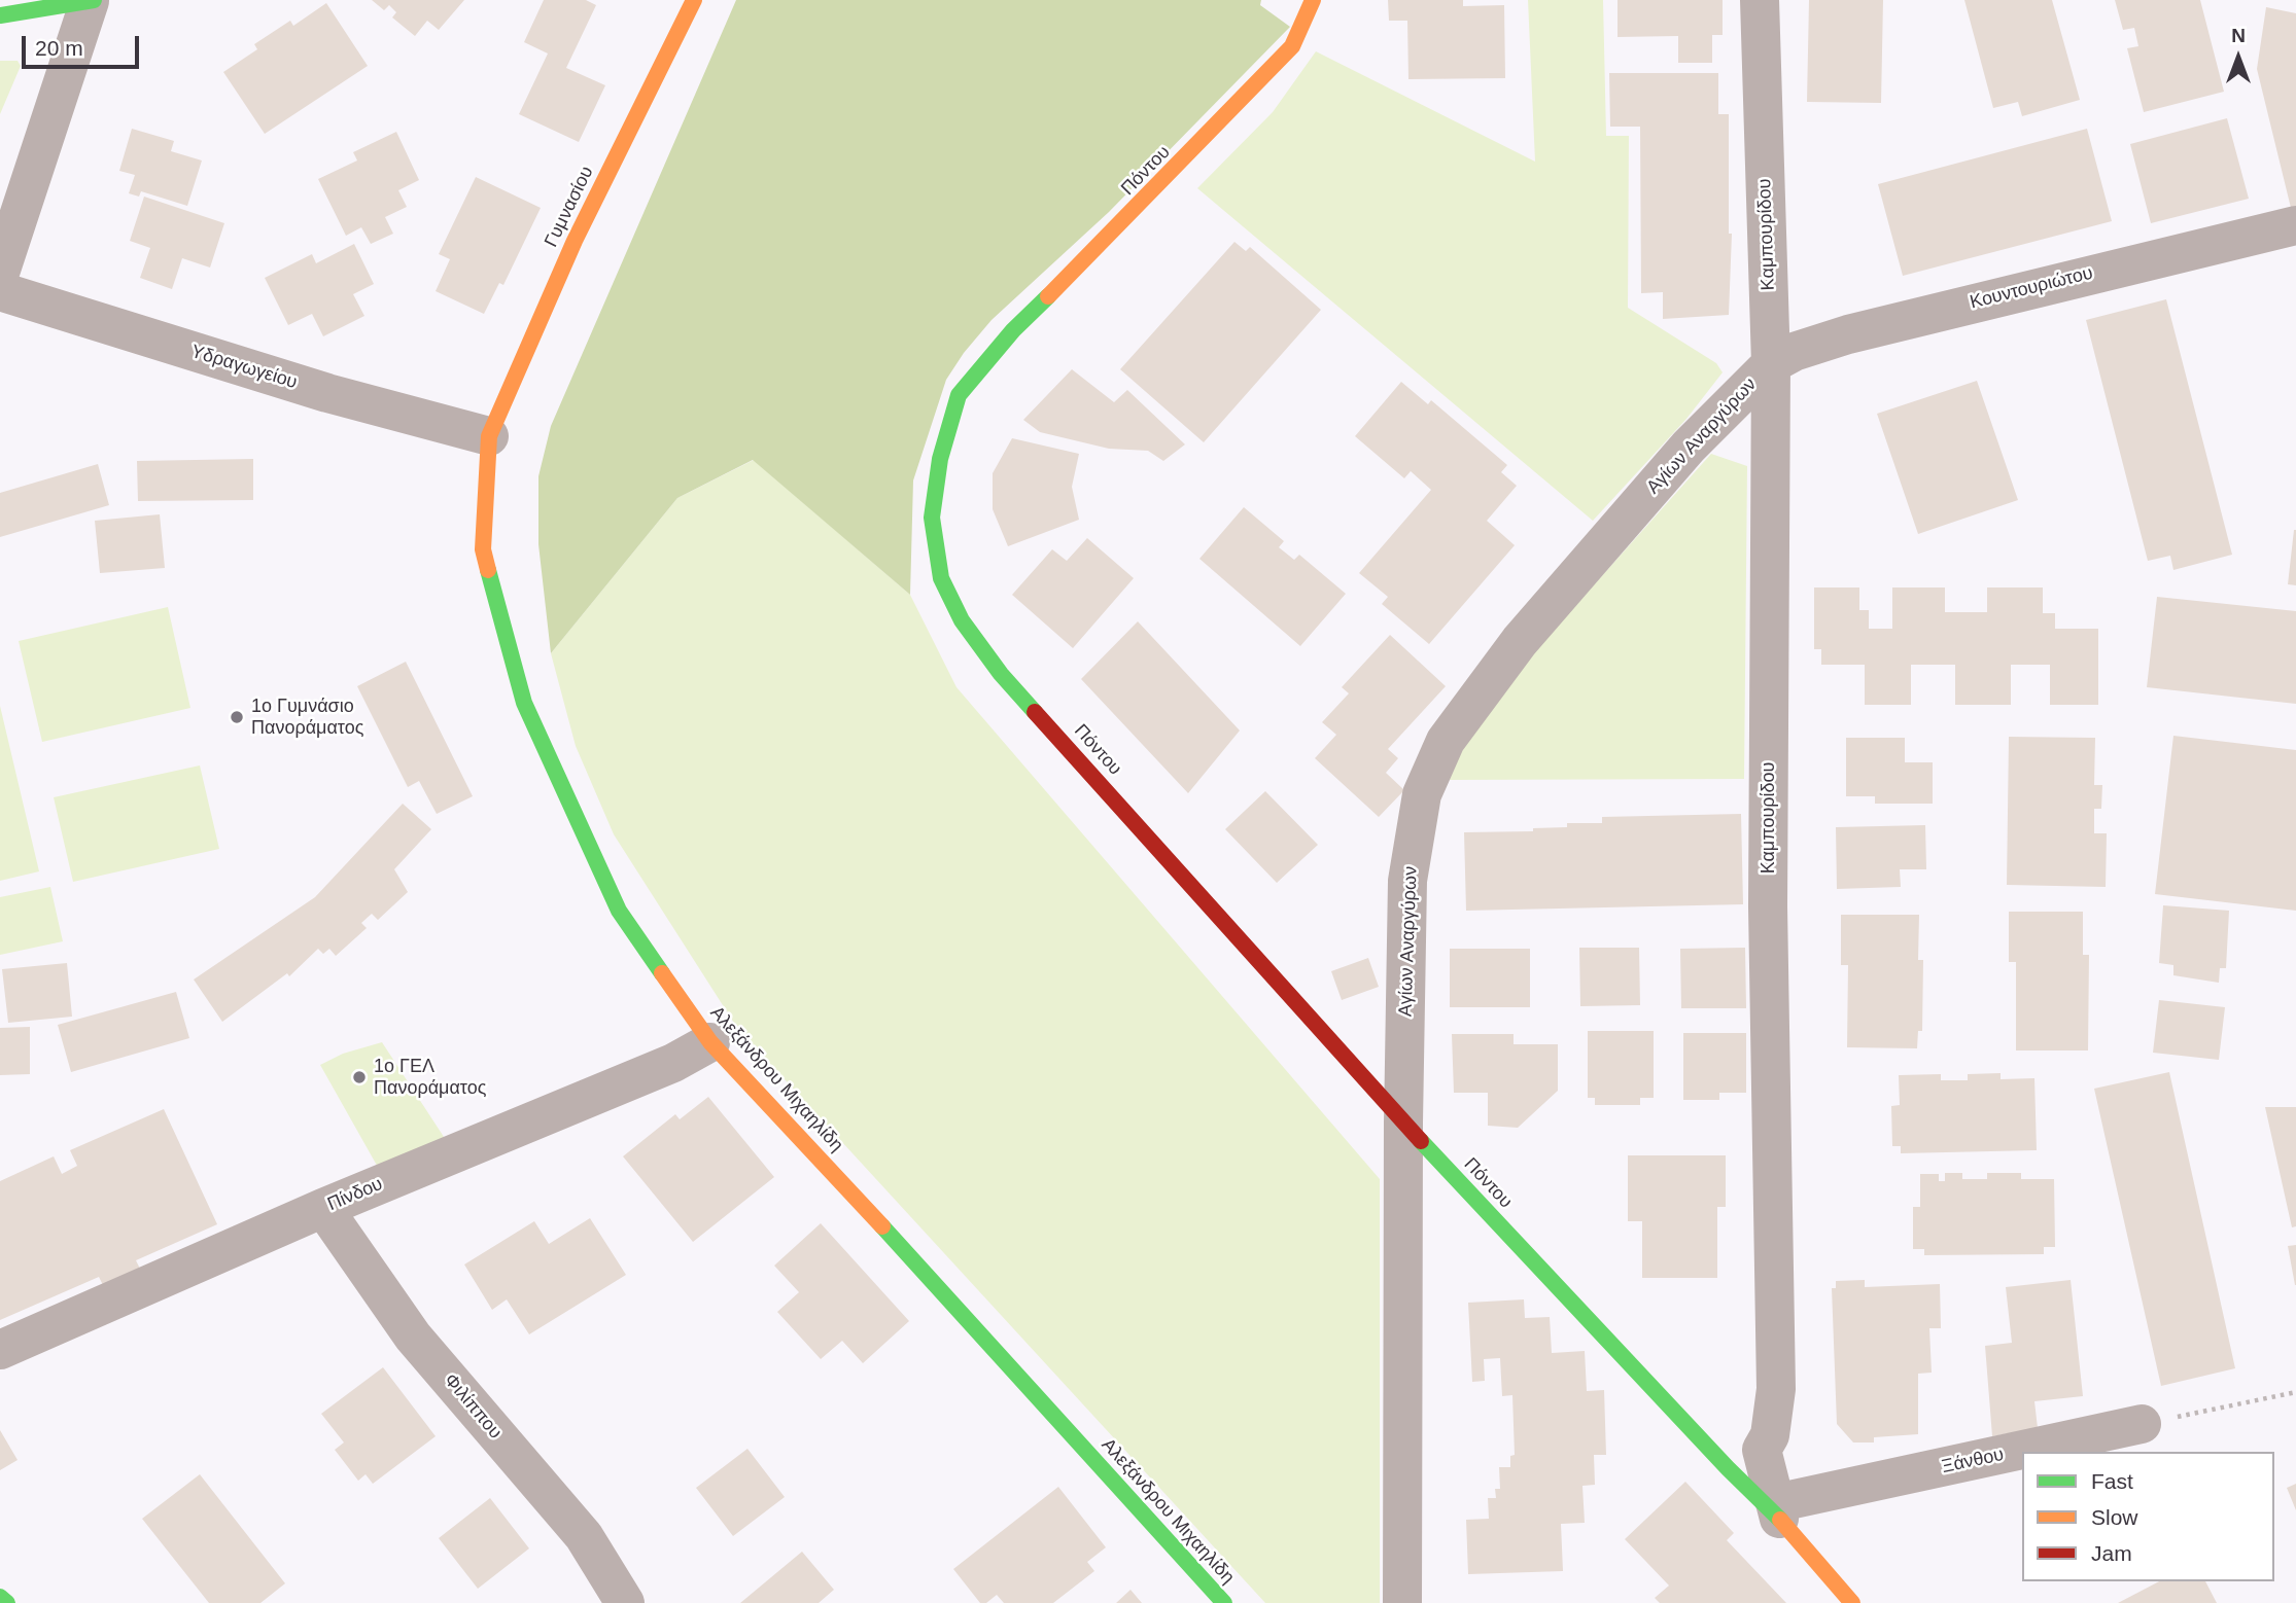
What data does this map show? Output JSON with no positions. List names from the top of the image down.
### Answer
{
  "streets": {
    "street": [
      "Πόντου",
      "Γυμνασίου",
      "Καμπουρίδου",
      "Κουντουριώτου",
      "Υδραγωγείου",
      "Αγίων Αναργύρων",
      "Aλεξάνδρου Mιχαηλίδη",
      "Πίνδου",
      "Φιλίππου",
      "Ξάνθου"
    ]
  },
  "crossings": [
    ["Πόντου", "Αγίων Αναργύρων"],
    ["Πόντου", "Ξάνθου"],
    ["Γυμνασίου", "Υδραγωγείου"],
    ["Γυμνασίου", "Aλεξάνδρου Mιχαηλίδη"],
    ["Καμπουρίδου", "Κουντουριώτου"],
    ["Καμπουρίδου", "Αγίων Αναργύρων"],
    ["Κουντουριώτου", "Αγίων Αναργύρων"],
    ["Υδραγωγείου", "Aλεξάνδρου Mιχαηλίδη"],
    ["Aλεξάνδρου Mιχαηλίδη", "Πίνδου"],
    ["Πίνδου", "Φιλίππου"]
  ],
  "places": ["1ο Γυμνάσιο Πανοράματος", "1ο ΓΕΛ Πανοράματος"],
  "legend": ["Fast", "Slow", "Jam"],
  "scale_bar": "20 m",
  "north": "top"
}
